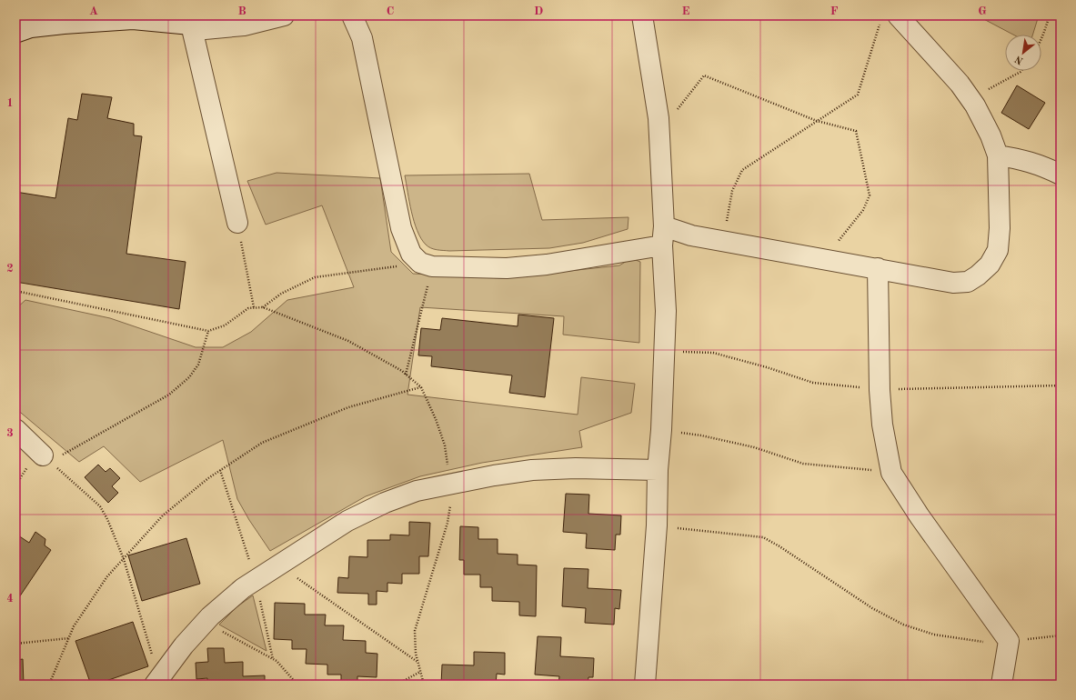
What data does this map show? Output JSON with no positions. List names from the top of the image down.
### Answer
{
  "north": "bottom left",
  "grid": {
    "columns": [
      "A",
      "B",
      "C",
      "D",
      "E",
      "F",
      "G"
    ],
    "rows": [
      "1",
      "2",
      "3",
      "4"
    ]
  }
}
